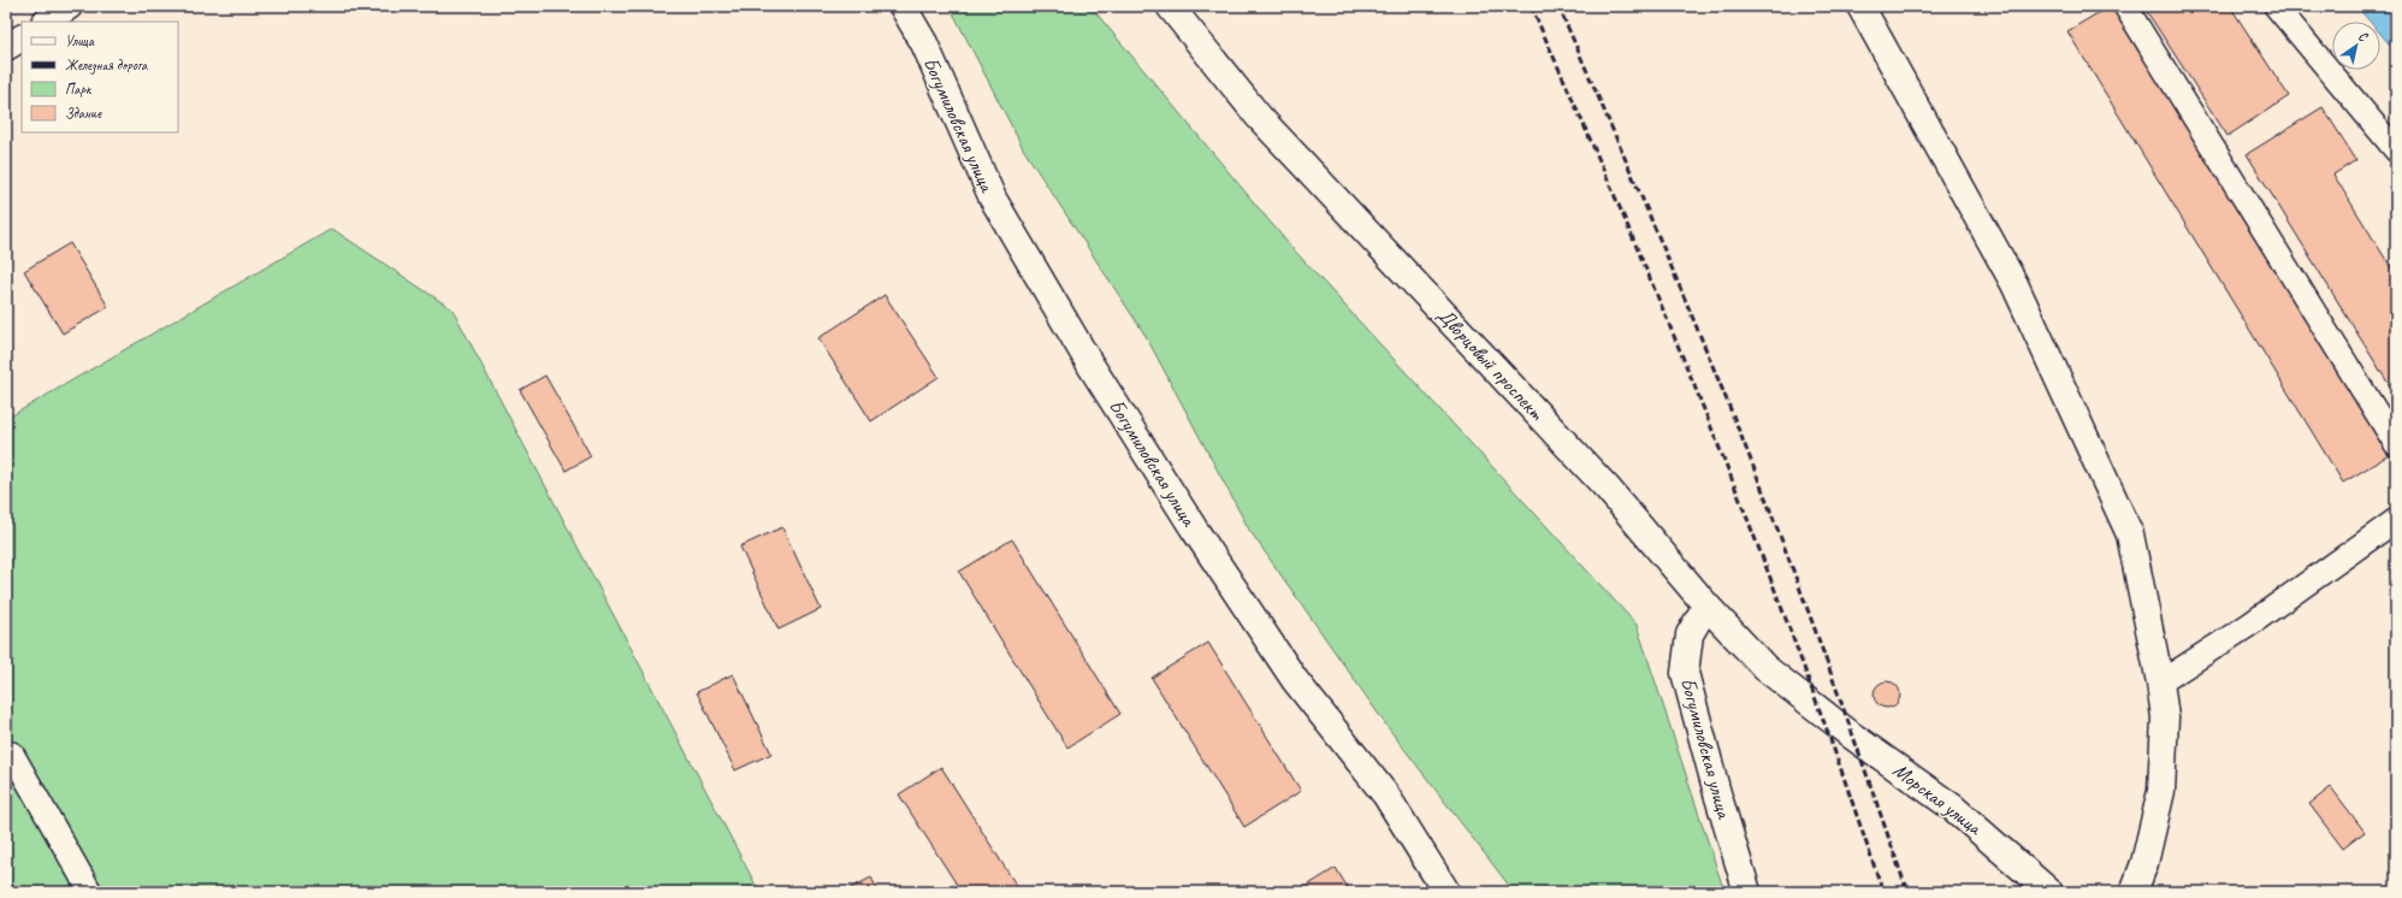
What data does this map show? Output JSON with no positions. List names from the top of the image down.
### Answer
{
  "streets": {
    "street": ["Богумиловская улица", "Дворцовый проспект", "Морская улица"]
  },
  "crossings": [
    ["Богумиловская улица", "Дворцовый проспект"],
    ["Дворцовый проспект", "Морская улица"]
  ],
  "legend": [
    "Улица",
    "Железная дорога",
    "Парк",
    "Здание"
  ],
  "north": "top right"
}
